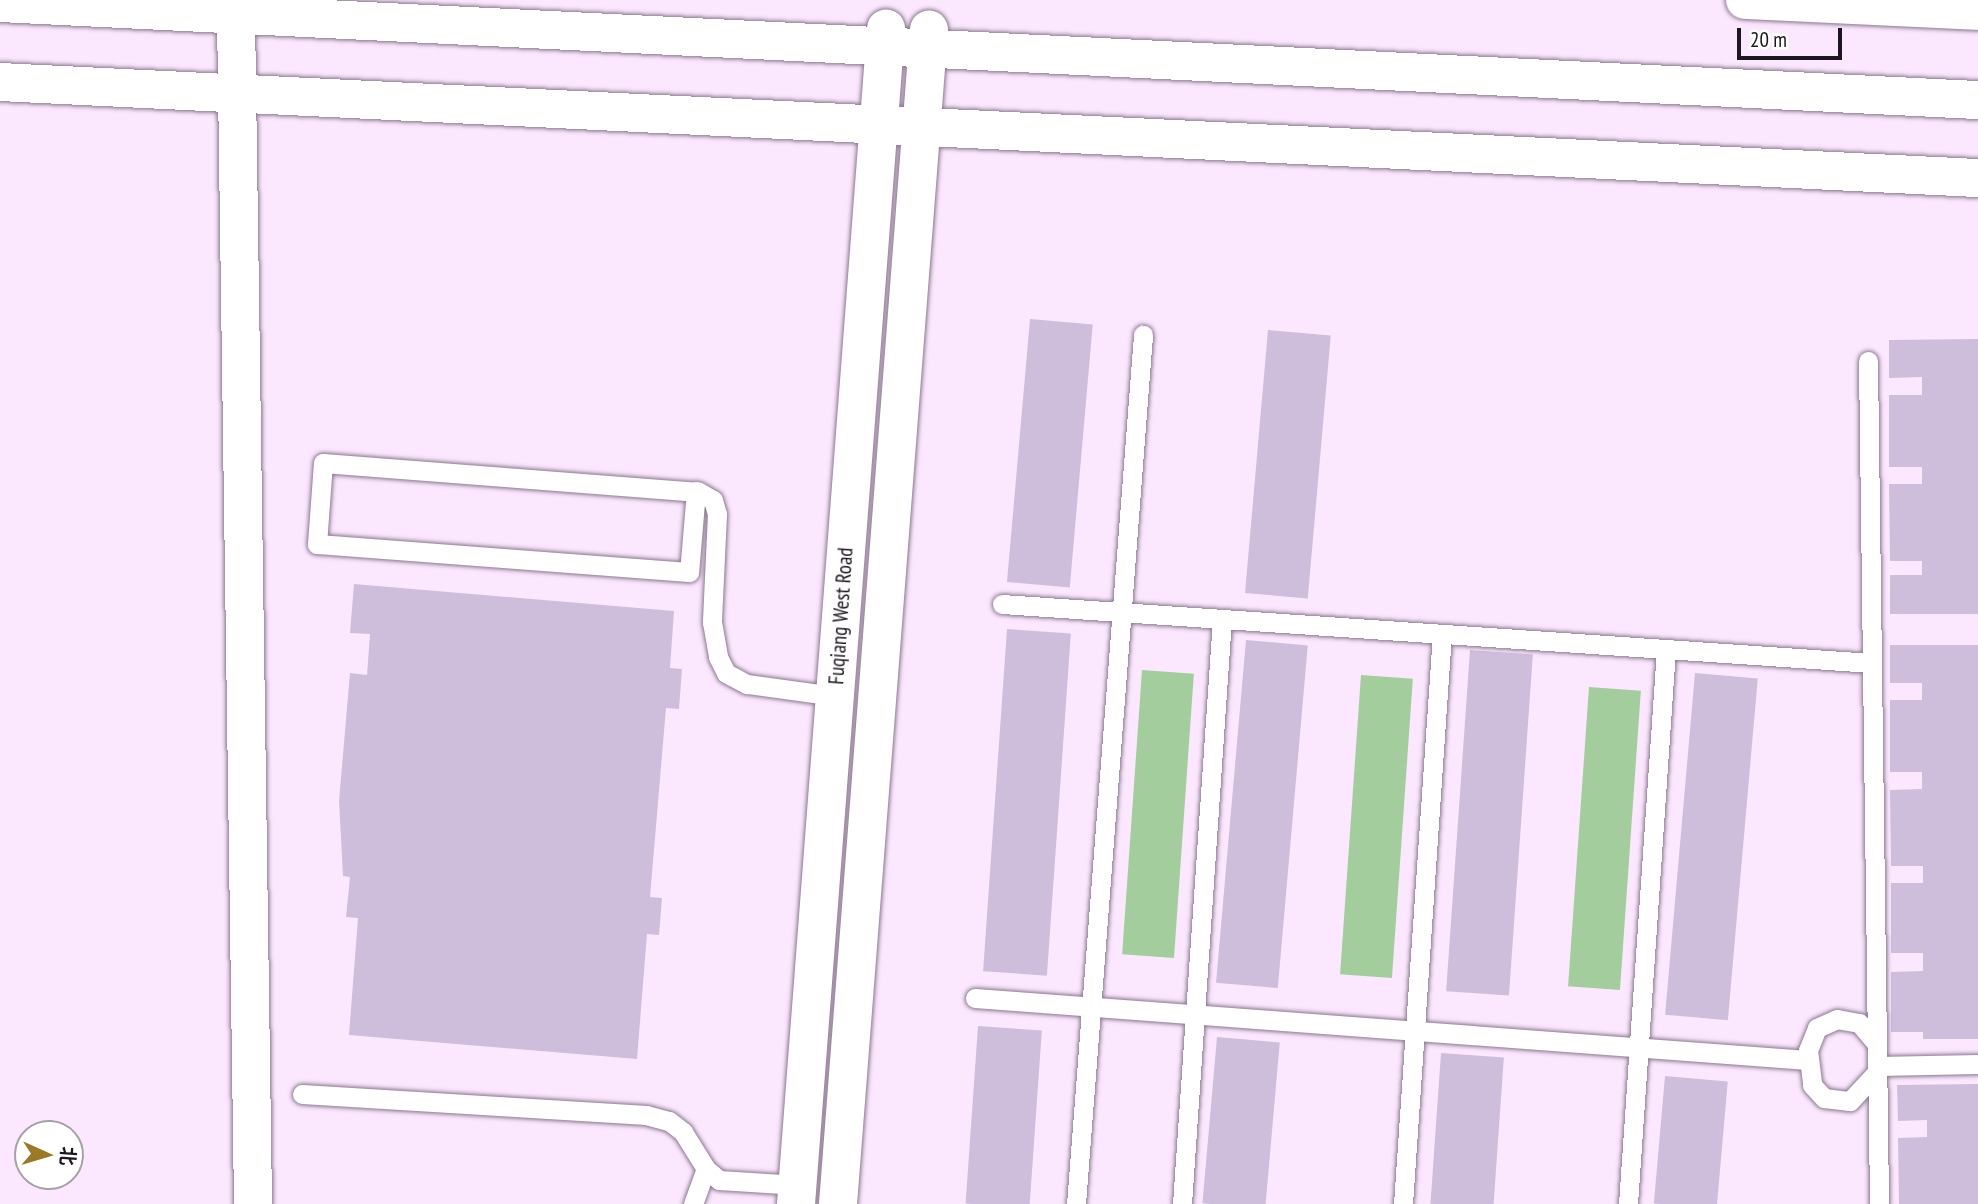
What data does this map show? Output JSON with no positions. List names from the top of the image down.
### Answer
{
  "streets": {
    "main road": ["Fuqiang West Road"]
  },
  "scale_bar": "20 m",
  "north": "right"
}
